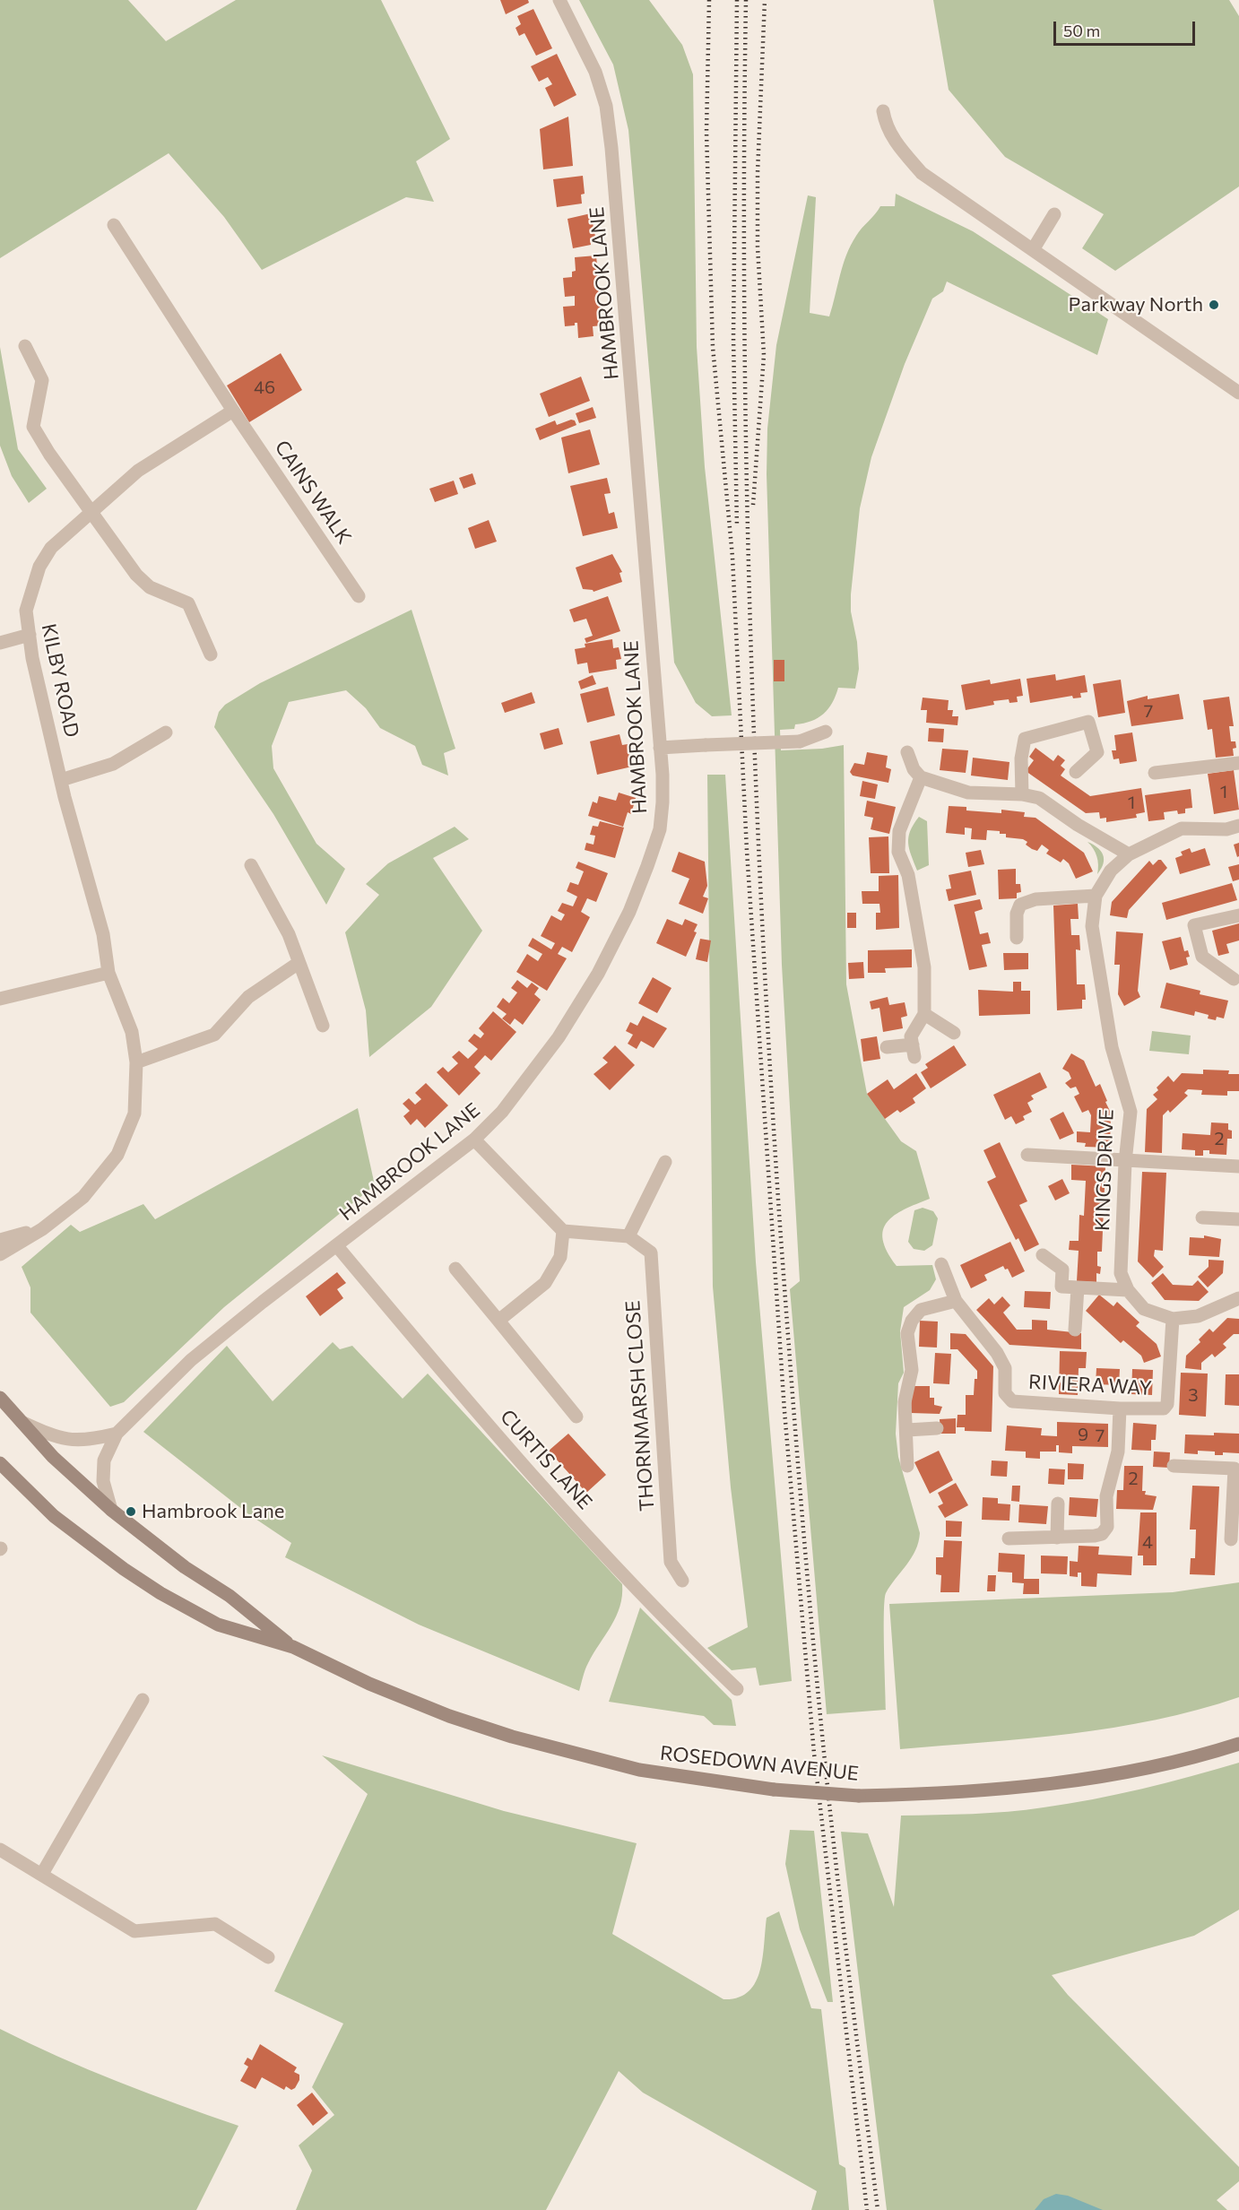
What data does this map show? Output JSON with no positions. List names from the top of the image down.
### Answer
{
  "streets": {
    "street": [
      "HAMBROOK LANE",
      "CAINS WALK",
      "KILBY ROAD",
      "KINGS DRIVE",
      "RIVIERA WAY",
      "THORNMARSH CLOSE",
      "CURTIS LANE",
      "ROSEDOWN AVENUE"
    ]
  },
  "crossings": [
    ["HAMBROOK LANE", "CURTIS LANE"],
    ["HAMBROOK LANE", "ROSEDOWN AVENUE"],
    ["CAINS WALK", "KILBY ROAD"],
    ["KINGS DRIVE", "RIVIERA WAY"]
  ],
  "places": ["Parkway North", "Hambrook Lane"],
  "house_numbers": [
    "46",
    "7",
    "1",
    "1",
    "2",
    "3",
    "9",
    "7",
    "2",
    "4"
  ],
  "scale_bar": "50 m"
}
